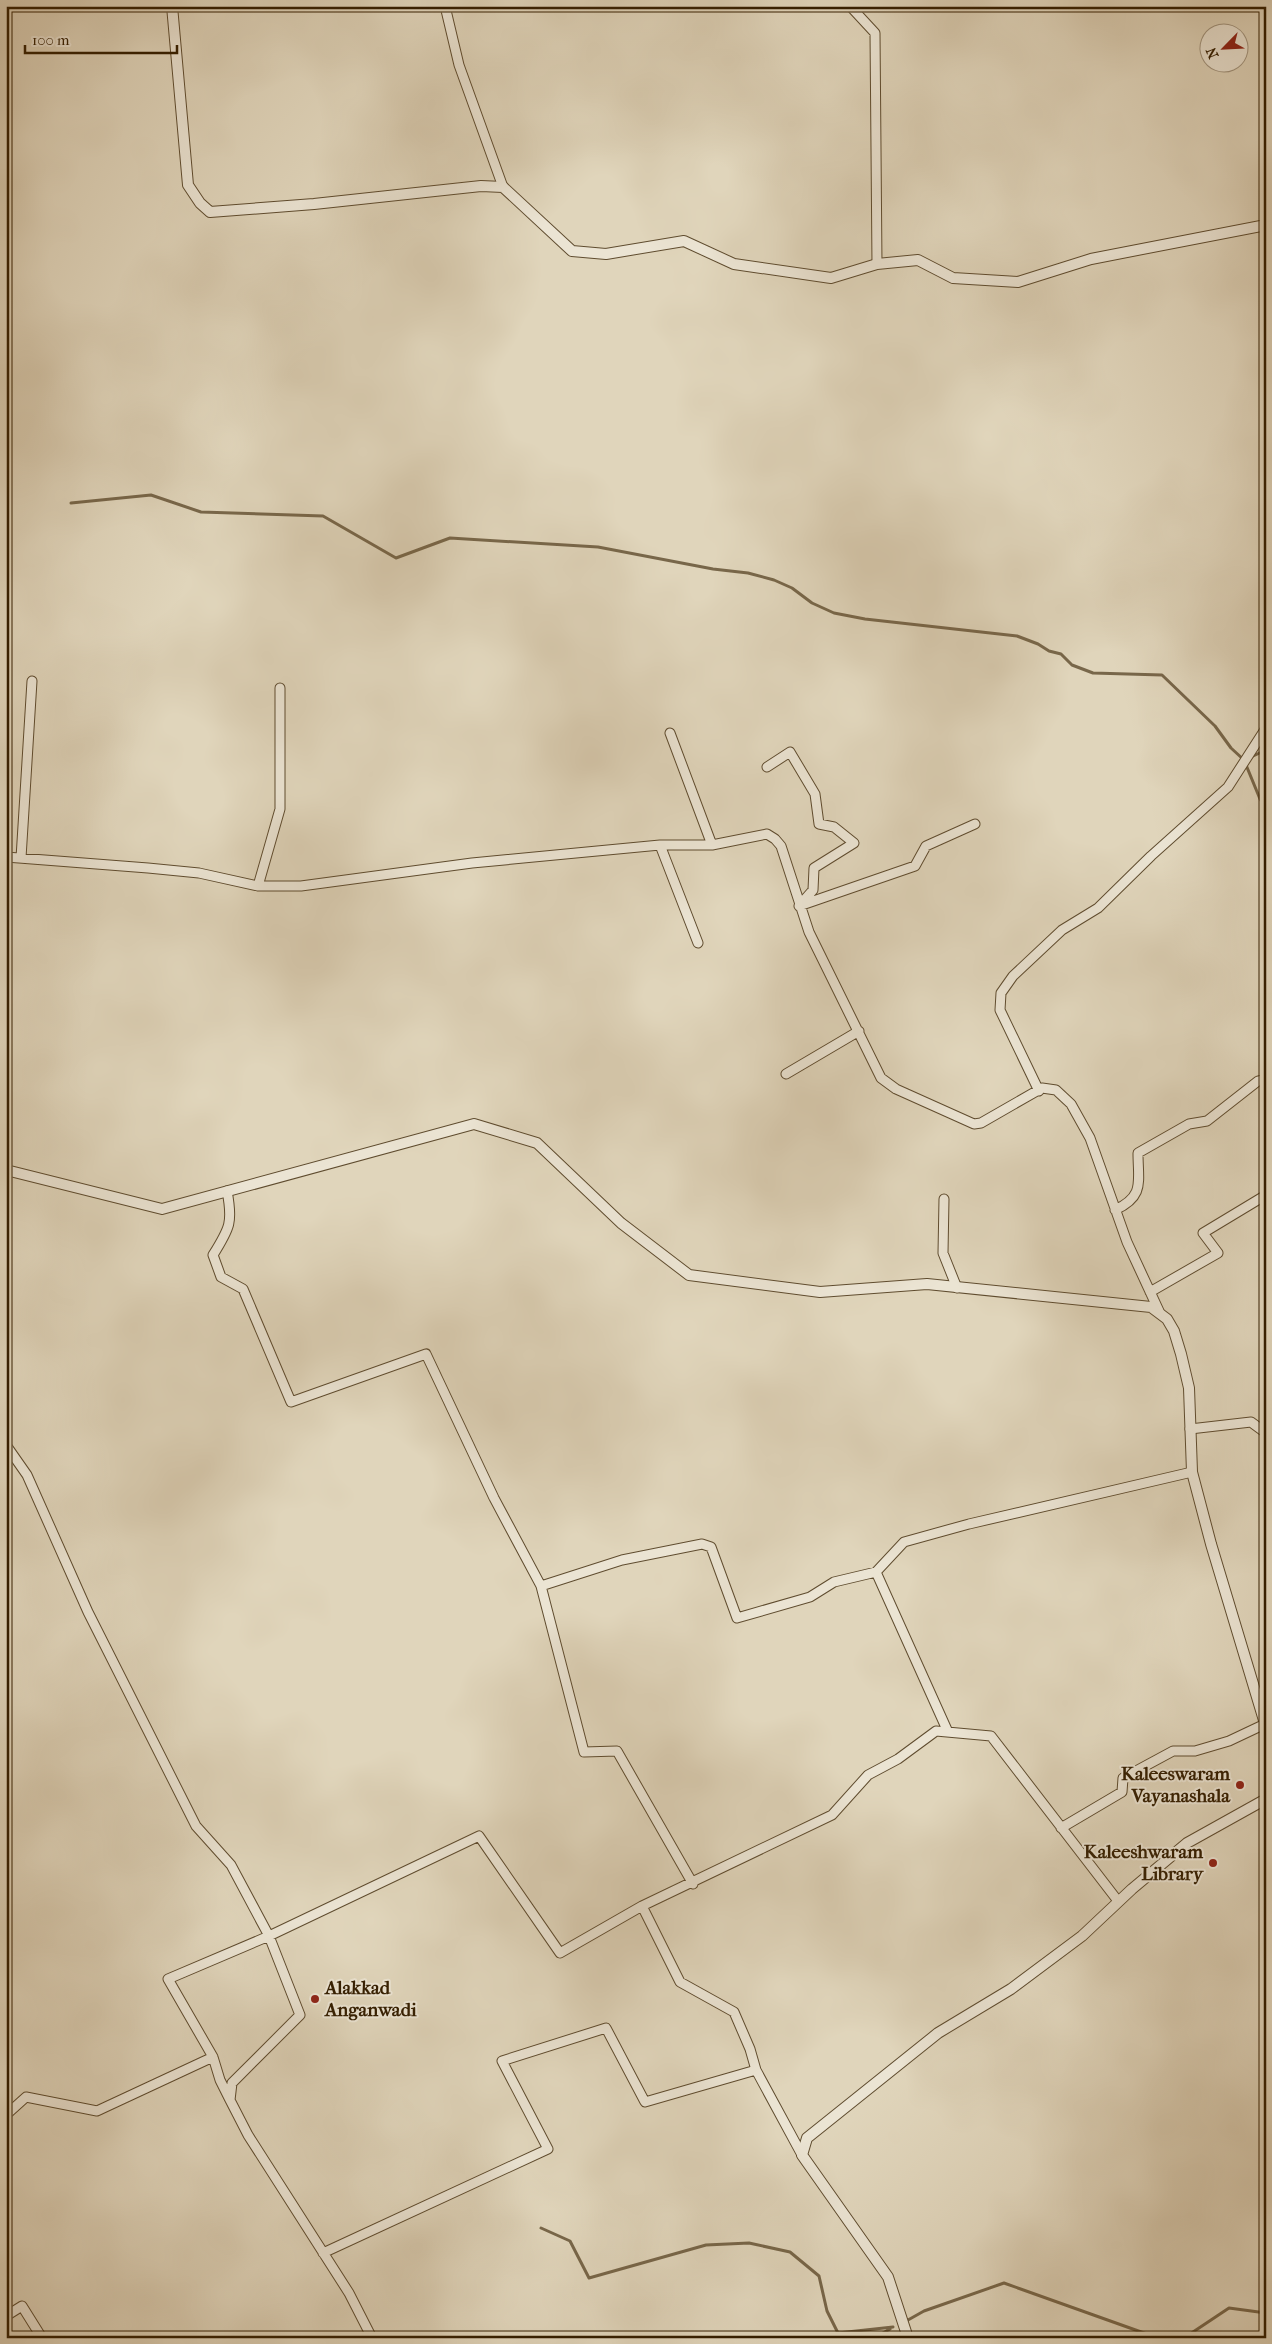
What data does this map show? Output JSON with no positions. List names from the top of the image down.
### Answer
{
  "places": ["Kaleeswaram Vayanashala", "Kaleeshwaram Library", "Alakkad Anganwadi"],
  "scale_bar": "100 m",
  "north": "bottom left"
}
